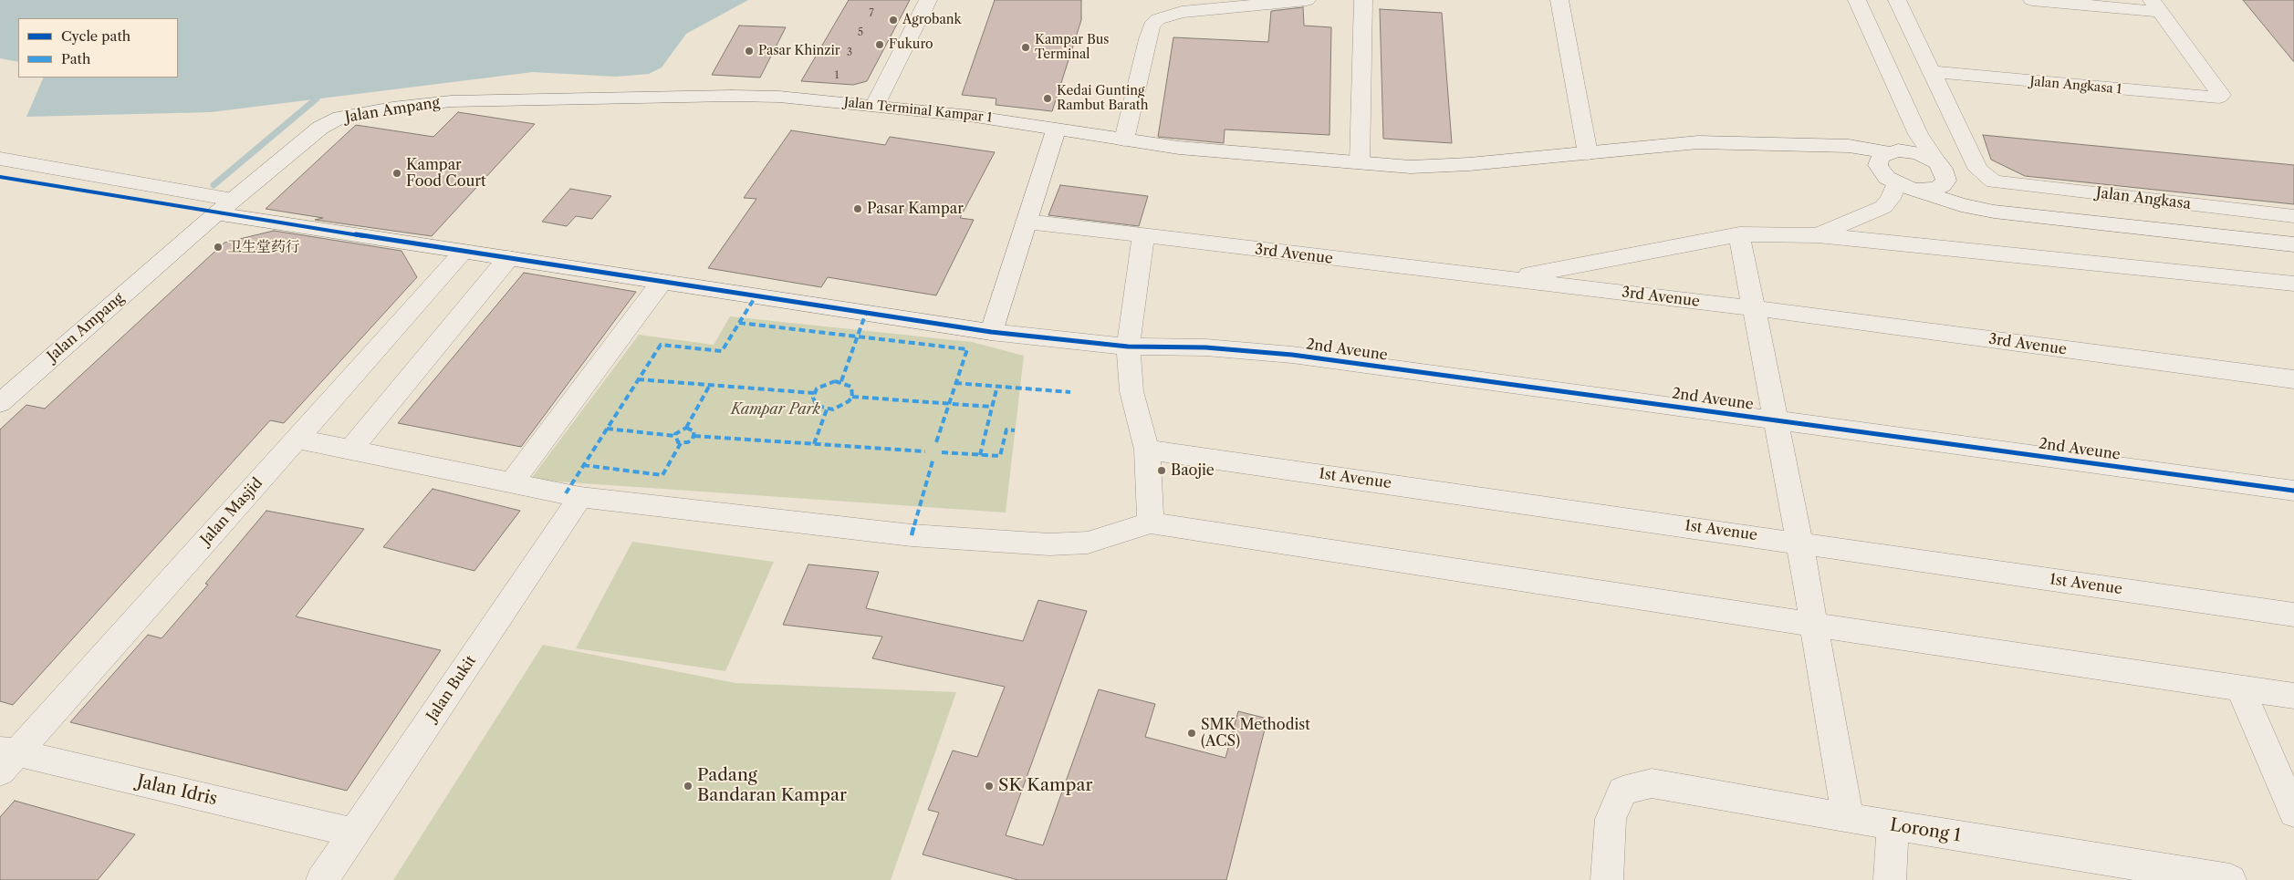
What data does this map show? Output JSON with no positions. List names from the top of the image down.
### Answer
{
  "streets": {
    "street": [
      "Jalan Angkasa 1",
      "Jalan Ampang",
      "Jalan Terminal Kampar 1",
      "Jalan Angkasa",
      "3rd Avenue",
      "2nd Aveune",
      "1st Avenue",
      "Jalan Masjid",
      "Jalan Bukit",
      "Jalan Idris",
      "Lorong 1"
    ]
  },
  "crossings": [
    ["Jalan Angkasa 1", "Jalan Angkasa"],
    ["Jalan Ampang", "Jalan Terminal Kampar 1"],
    ["Jalan Ampang", "2nd Aveune"],
    ["2nd Aveune", "Jalan Masjid"],
    ["Jalan Masjid", "Jalan Idris"],
    ["Jalan Bukit", "Jalan Idris"]
  ],
  "parks": ["Kampar Park"],
  "places": [
    "Agrobank",
    "Fukuro",
    "Kampar Bus Terminal",
    "Pasar Khinzir",
    "Kedai Gunting Rambut Barath",
    "Kampar Food Court",
    "Pasar Kampar",
    "卫生堂药行",
    "Baojie",
    "SMK Methodist (ACS)",
    "Padang Bandaran Kampar",
    "SK Kampar"
  ],
  "house_numbers": [
    "7",
    "5",
    "3",
    "1"
  ],
  "legend": ["Cycle path", "Path"]
}
